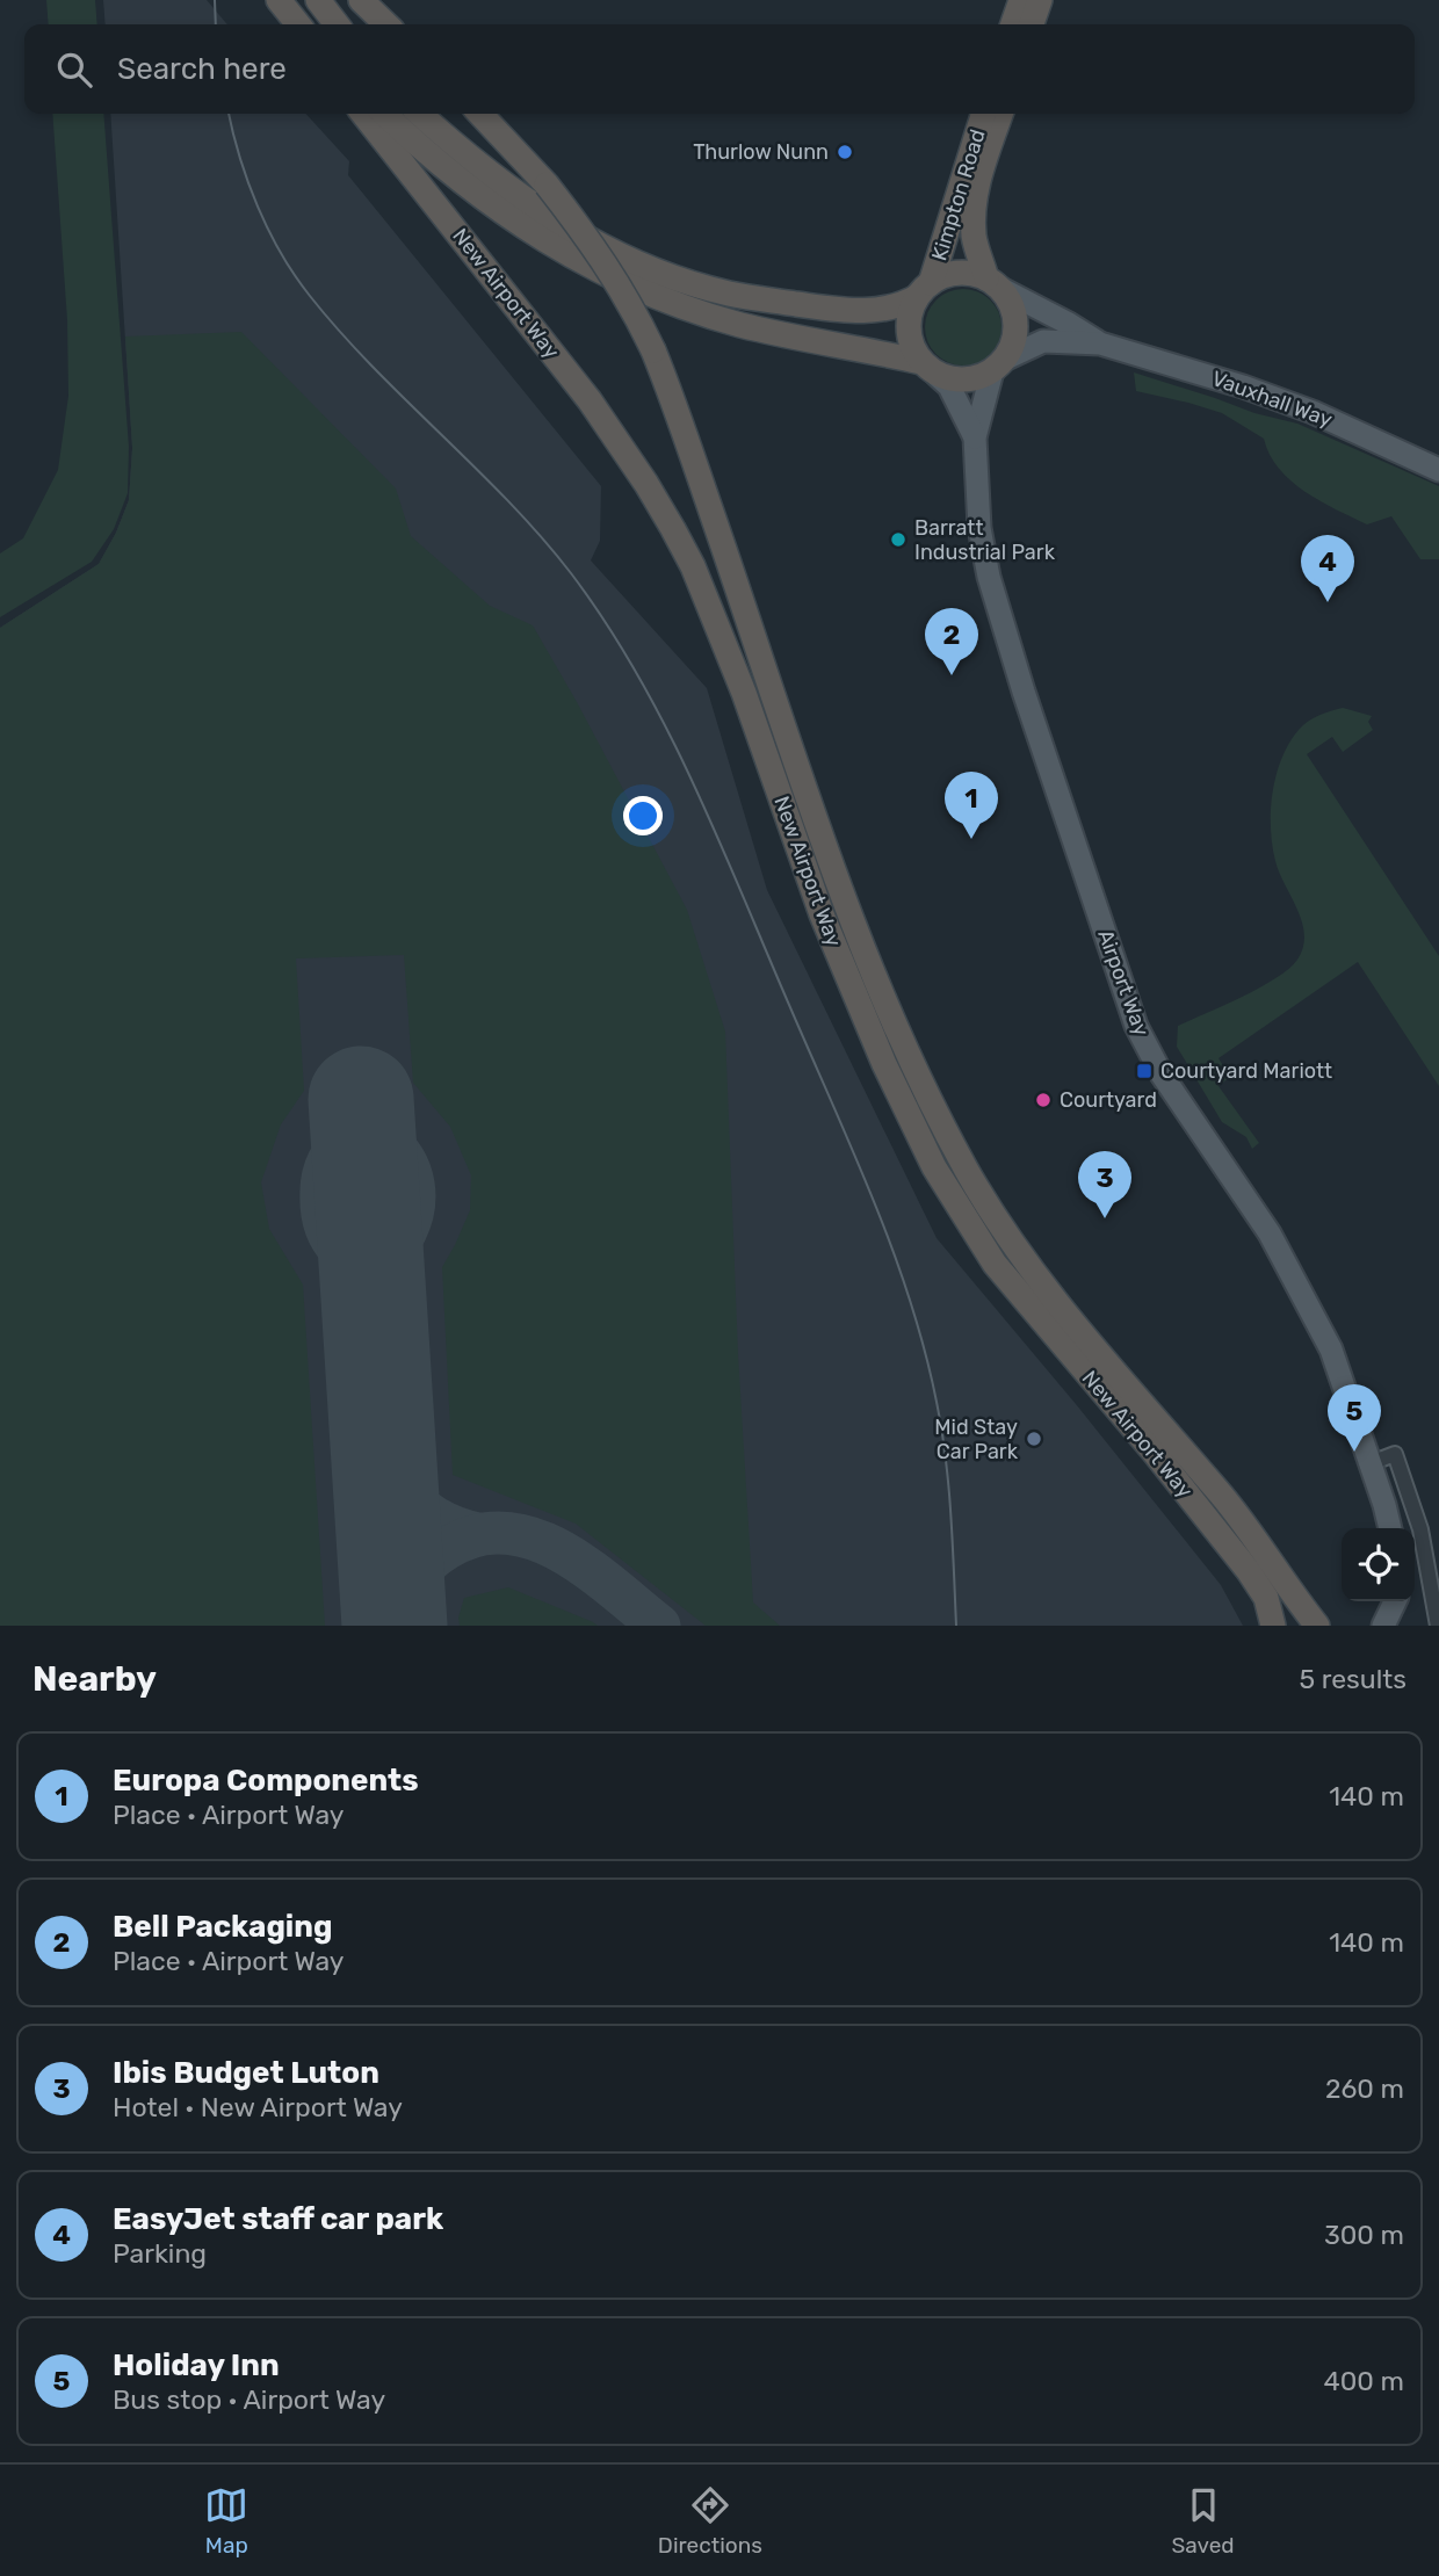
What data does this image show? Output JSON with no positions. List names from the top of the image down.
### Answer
{
  "streets": {
    "highway": ["Kimpton Road", "New Airport Way"],
    "main road": ["Vauxhall Way", "Airport Way"]
  },
  "crossings": [
    ["Kimpton Road", "New Airport Way"],
    ["Kimpton Road", "Vauxhall Way"],
    ["Kimpton Road", "Airport Way"],
    ["New Airport Way", "Vauxhall Way"],
    ["New Airport Way", "Airport Way"],
    ["Vauxhall Way", "Airport Way"]
  ],
  "places": {
    "other": [
      "Thurlow Nunn",
      "Barratt Industrial Park",
      "Courtyard",
      "Mid Stay Car Park"
    ],
    "transit": ["Courtyard Mariott"]
  },
  "page": {
    "search": "Search here",
    "pins": [
      "4",
      "2",
      "1",
      "3",
      "5"
    ],
    "heading": ["Nearby", "5 results"],
    "list": [
      {
        "mark": "1",
        "name": "Europa Components",
        "note": "Place · Airport Way",
        "value": "140 m"
      },
      {
        "mark": "2",
        "name": "Bell Packaging",
        "note": "Place · Airport Way",
        "value": "140 m"
      },
      {
        "mark": "3",
        "name": "Ibis Budget Luton",
        "note": "Hotel · New Airport Way",
        "value": "260 m"
      },
      {
        "mark": "4",
        "name": "EasyJet staff car park",
        "note": "Parking",
        "value": "300 m"
      },
      {
        "mark": "5",
        "name": "Holiday Inn",
        "note": "Bus stop · Airport Way",
        "value": "400 m"
      }
    ],
    "nav": ["Map", "Directions", "Saved"]
  }
}
